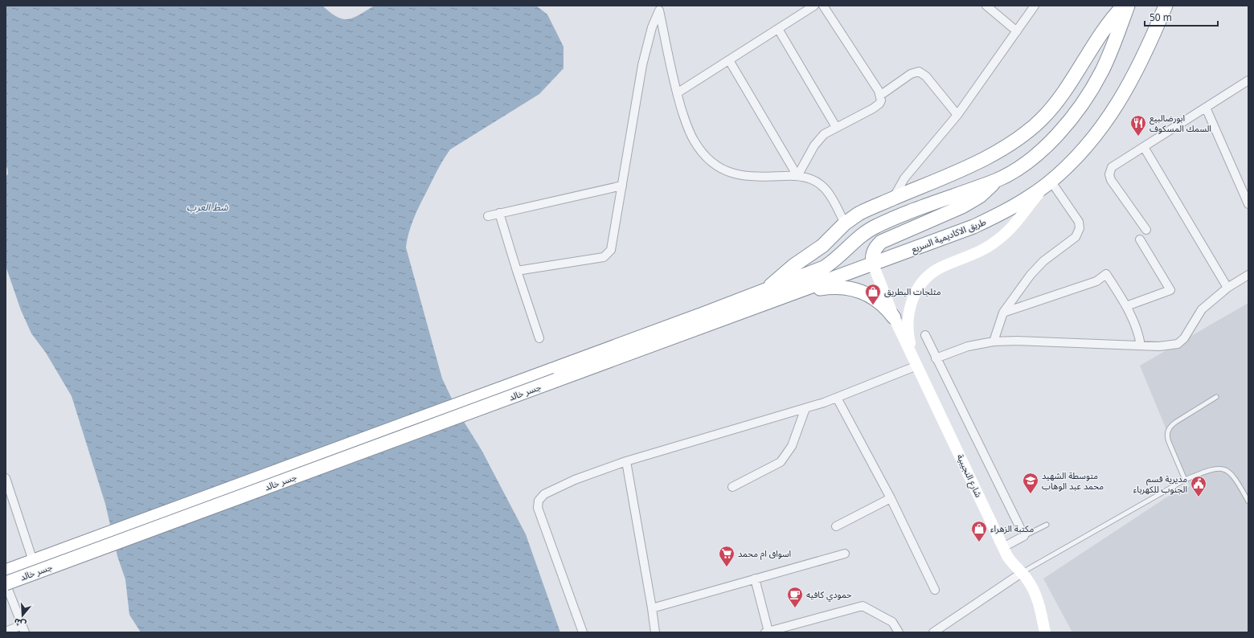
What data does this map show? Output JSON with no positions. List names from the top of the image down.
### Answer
{
  "streets": {
    "highway": ["طريق الاكاديمية السريع", "جسر خالد"],
    "main road": ["شارع النجيبية"]
  },
  "crossings": [
    ["طريق الاكاديمية السريع", "شارع النجيبية"]
  ],
  "water": ["شط العرب"],
  "places": {
    "restaurant": ["ابورضالبيع السمك المسكوف"],
    "shop": ["مثلجات البطريق", "مكتبة الزهراء"],
    "school or university": ["متوسطة الشهيد محمد عبد الوهاب"],
    "public building": ["مديرية قسم الجنوب للكهرباء"],
    "supermarket": ["اسواق ام محمد"],
    "cafe": ["حمودي كافيه"]
  },
  "scale_bar": "50 m",
  "north": "bottom"
}
